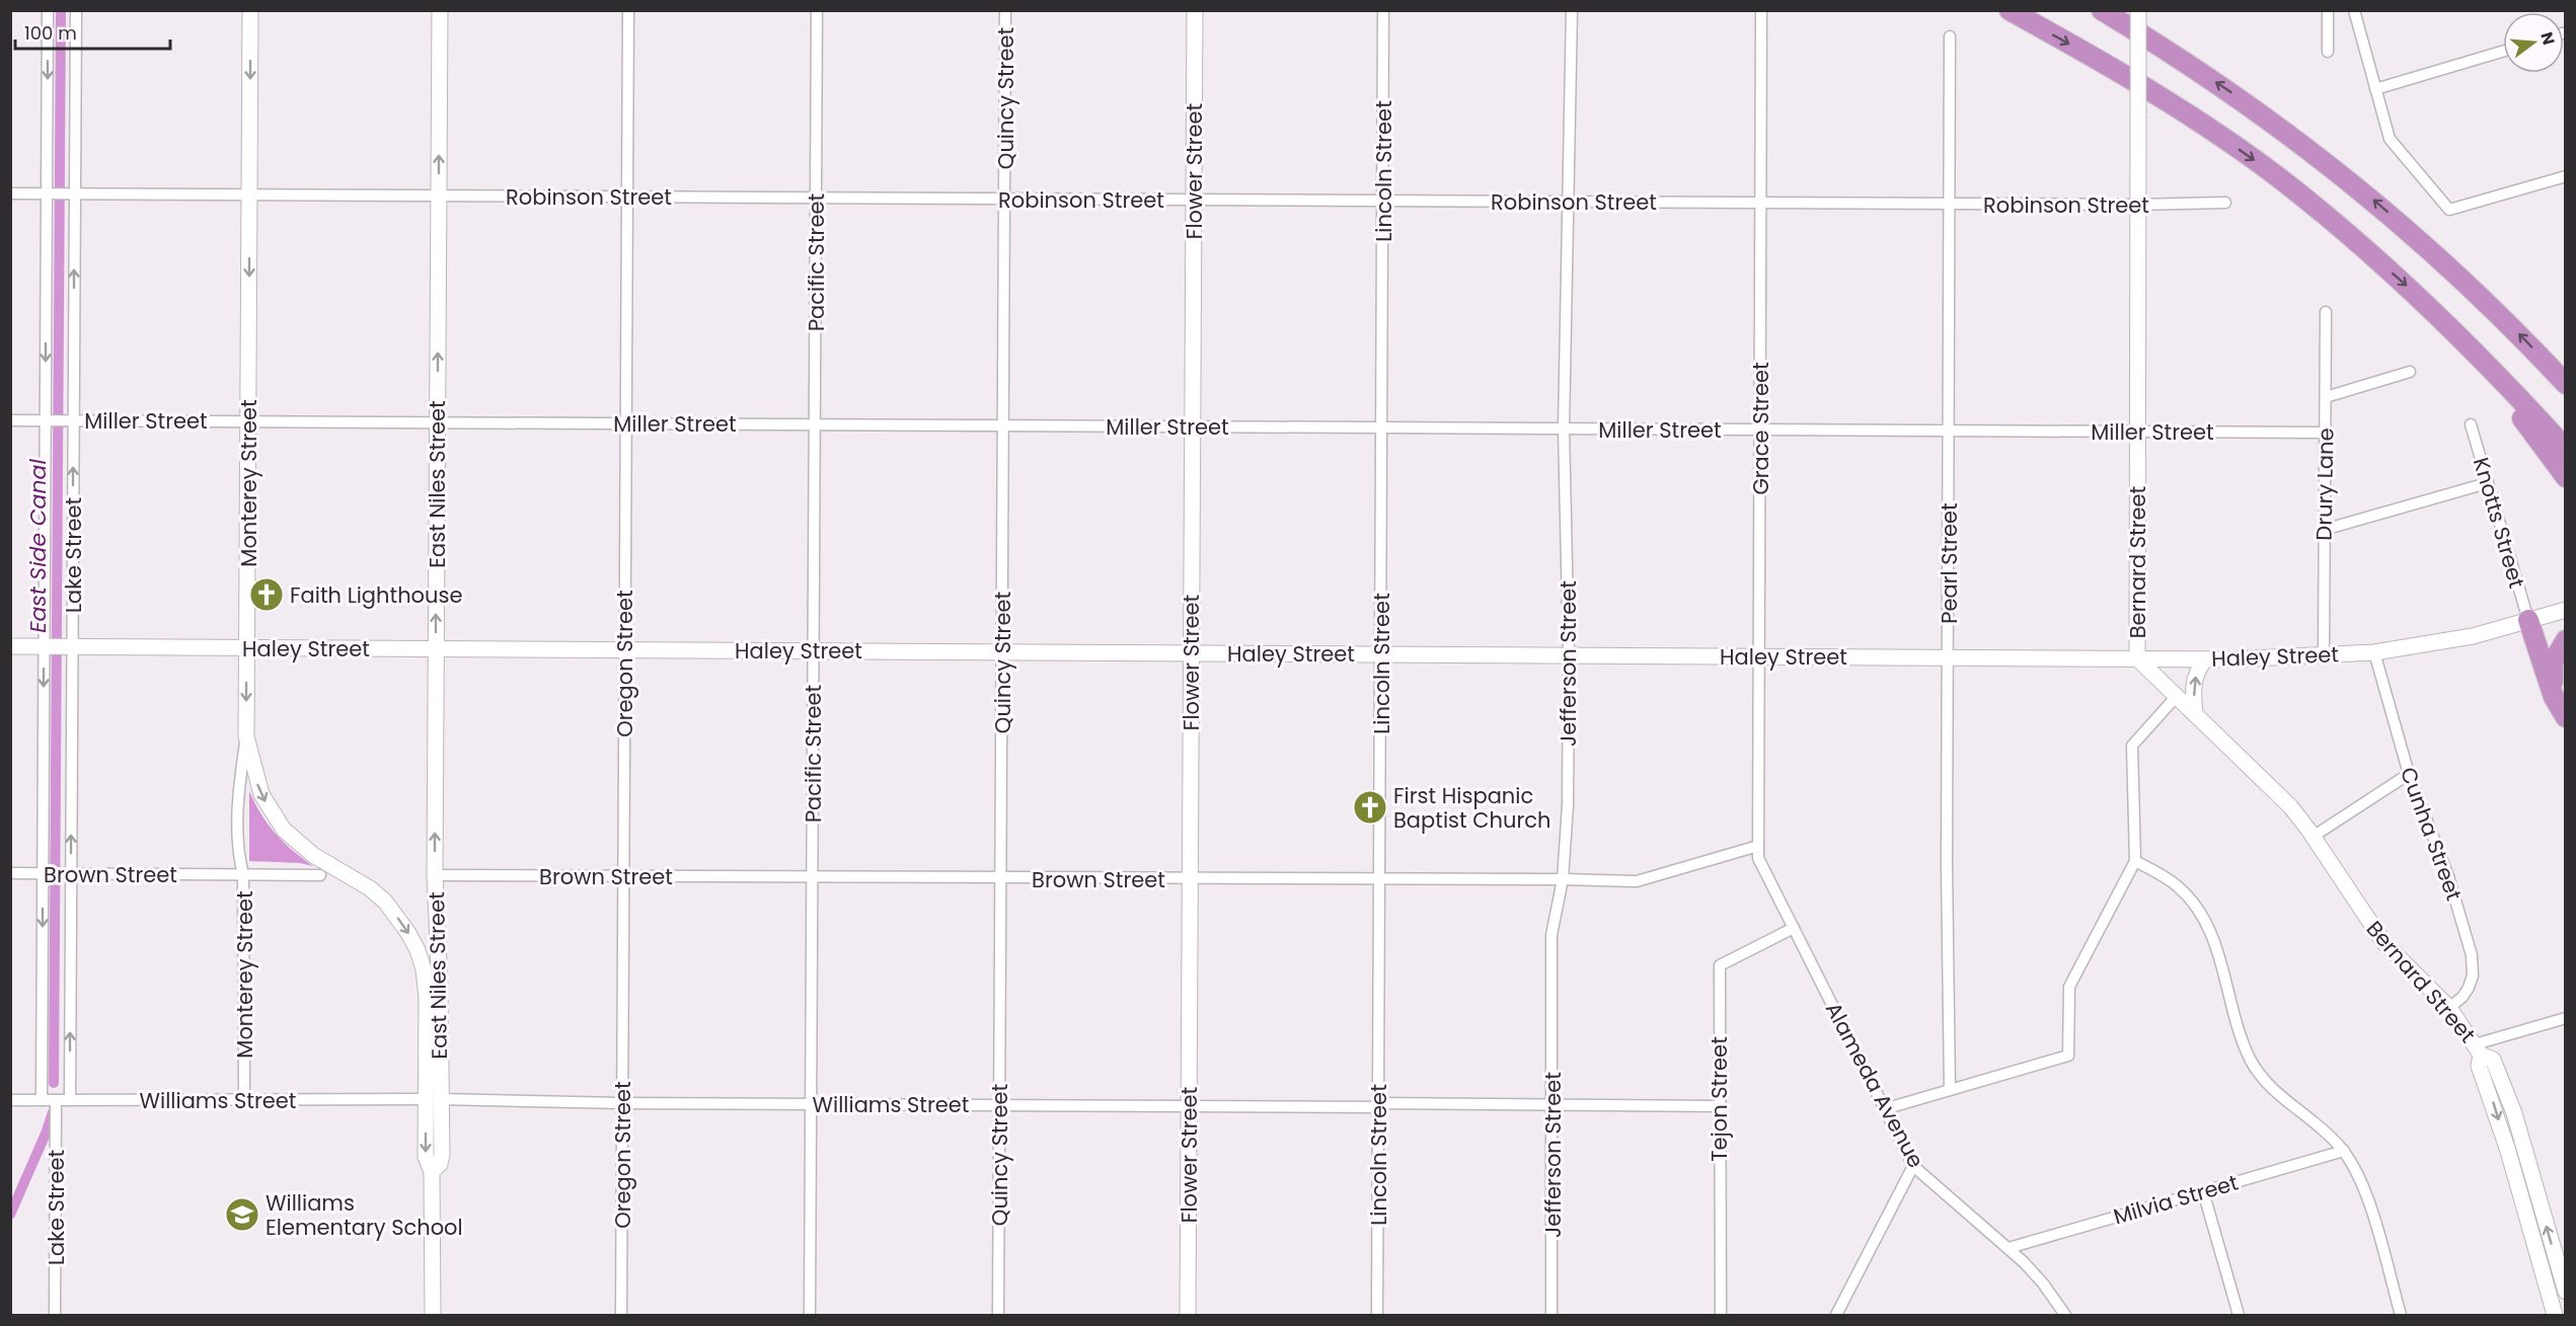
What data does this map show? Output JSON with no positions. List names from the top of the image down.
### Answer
{
  "streets": {
    "main road": [
      "Flower Street",
      "Monterey Street",
      "East Niles Street",
      "Bernard Street",
      "Haley Street"
    ],
    "street": [
      "Quincy Street",
      "Lincoln Street",
      "Robinson Street",
      "Pacific Street",
      "Miller Street",
      "Grace Street",
      "Drury Lane",
      "Knotts Street",
      "Lake Street",
      "Pearl Street",
      "Oregon Street",
      "Jefferson Street",
      "Cunha Street",
      "Brown Street",
      "Alameda Avenue",
      "Tejon Street",
      "Williams Street",
      "Milvia Street"
    ]
  },
  "crossings": [
    ["Quincy Street", "Robinson Street"],
    ["Quincy Street", "Miller Street"],
    ["Quincy Street", "Haley Street"],
    ["Quincy Street", "Brown Street"],
    ["Quincy Street", "Williams Street"],
    ["Flower Street", "Robinson Street"],
    ["Flower Street", "Miller Street"],
    ["Flower Street", "Haley Street"],
    ["Flower Street", "Brown Street"],
    ["Flower Street", "Williams Street"],
    ["Lincoln Street", "Robinson Street"],
    ["Lincoln Street", "Miller Street"],
    ["Lincoln Street", "Haley Street"],
    ["Lincoln Street", "Brown Street"],
    ["Lincoln Street", "Williams Street"],
    ["Robinson Street", "Pacific Street"],
    ["Robinson Street", "Grace Street"],
    ["Robinson Street", "Monterey Street"],
    ["Robinson Street", "East Niles Street"],
    ["Robinson Street", "Lake Street"],
    ["Robinson Street", "Bernard Street"],
    ["Robinson Street", "Pearl Street"],
    ["Robinson Street", "Oregon Street"],
    ["Robinson Street", "Jefferson Street"],
    ["Pacific Street", "Miller Street"],
    ["Pacific Street", "Haley Street"],
    ["Pacific Street", "Brown Street"],
    ["Pacific Street", "Williams Street"],
    ["Miller Street", "Grace Street"],
    ["Miller Street", "Monterey Street"],
    ["Miller Street", "East Niles Street"],
    ["Miller Street", "Drury Lane"],
    ["Miller Street", "Lake Street"],
    ["Miller Street", "Bernard Street"],
    ["Miller Street", "Pearl Street"],
    ["Miller Street", "Oregon Street"],
    ["Miller Street", "Jefferson Street"],
    ["Grace Street", "Haley Street"],
    ["Grace Street", "Brown Street"],
    ["Grace Street", "Alameda Avenue"],
    ["Monterey Street", "East Niles Street"],
    ["Monterey Street", "Haley Street"],
    ["Monterey Street", "Brown Street"],
    ["Monterey Street", "Williams Street"],
    ["East Niles Street", "Haley Street"],
    ["East Niles Street", "Brown Street"],
    ["East Niles Street", "Williams Street"],
    ["Drury Lane", "Haley Street"],
    ["Knotts Street", "Haley Street"],
    ["Lake Street", "Haley Street"],
    ["Lake Street", "Brown Street"],
    ["Lake Street", "Williams Street"],
    ["Bernard Street", "Haley Street"],
    ["Bernard Street", "Cunha Street"],
    ["Pearl Street", "Haley Street"],
    ["Haley Street", "Oregon Street"],
    ["Haley Street", "Jefferson Street"],
    ["Haley Street", "Cunha Street"],
    ["Oregon Street", "Brown Street"],
    ["Oregon Street", "Williams Street"],
    ["Jefferson Street", "Brown Street"],
    ["Jefferson Street", "Williams Street"],
    ["Brown Street", "Alameda Avenue"],
    ["Alameda Avenue", "Tejon Street"],
    ["Alameda Avenue", "Milvia Street"],
    ["Tejon Street", "Williams Street"]
  ],
  "one_way": ["Monterey Street"],
  "water": ["East Side Canal"],
  "places": {
    "church": ["Faith Lighthouse", "First Hispanic Baptist Church"],
    "school or university": ["Williams Elementary School"]
  },
  "scale_bar": "100 m",
  "north": "right"
}
